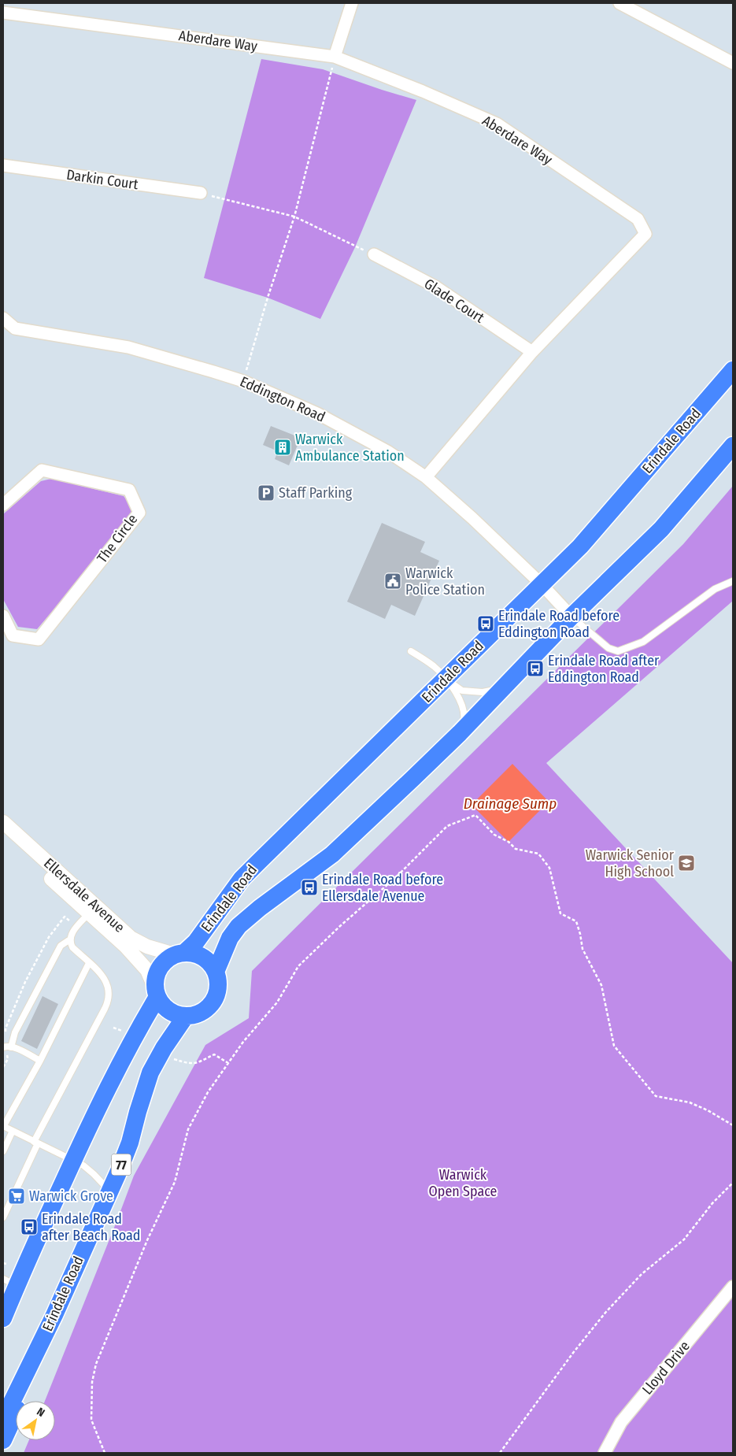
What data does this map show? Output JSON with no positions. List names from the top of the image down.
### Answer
{
  "streets": {
    "main road": ["Erindale Road", "77"],
    "street": [
      "Aberdare Way",
      "Darkin Court",
      "Glade Court",
      "Eddington Road",
      "The Circle",
      "Ellersdale Avenue",
      "Lloyd Drive"
    ]
  },
  "crossings": [
    ["Aberdare Way", "Glade Court"],
    ["Aberdare Way", "Eddington Road"],
    ["Eddington Road", "Erindale Road"],
    ["Erindale Road", "Ellersdale Avenue"]
  ],
  "water": ["Drainage Sump"],
  "parks": ["Warwick Open Space"],
  "places": {
    "building": ["Warwick Ambulance Station"],
    "parking": ["Staff Parking"],
    "public building": ["Warwick Police Station"],
    "bus stop": [
      "Erindale Road before Eddington Road",
      "Erindale Road after Eddington Road",
      "Erindale Road before Ellersdale Avenue",
      "Erindale Road after Beach Road"
    ],
    "school or university": ["Warwick Senior High School"],
    "supermarket": ["Warwick Grove"]
  },
  "north": "top right"
}
